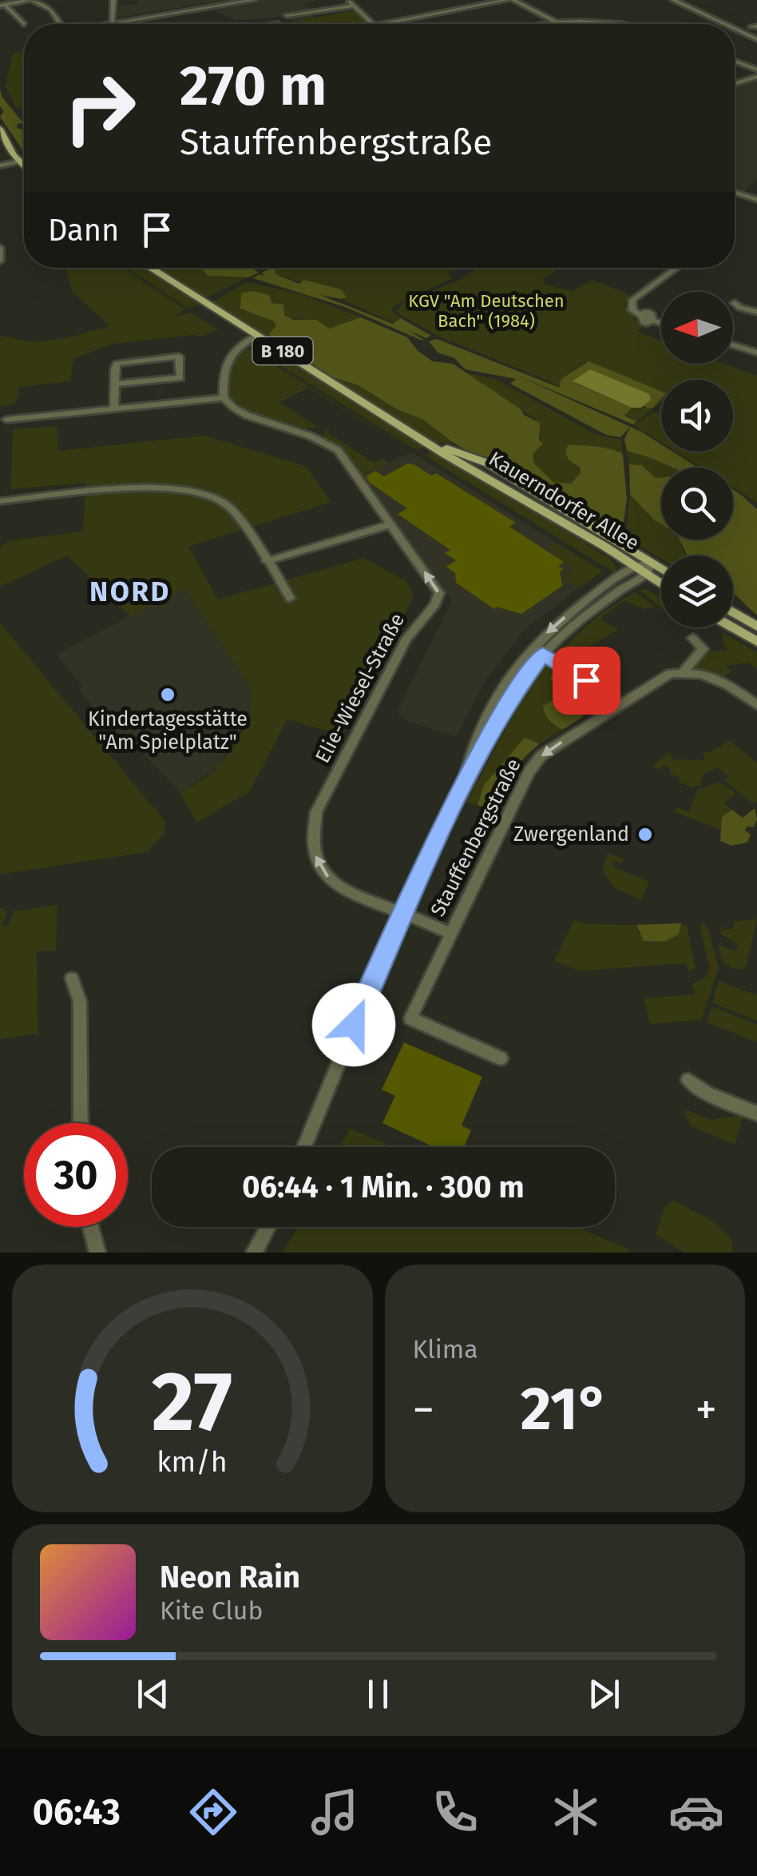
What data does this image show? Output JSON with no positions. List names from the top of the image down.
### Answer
{
  "streets": {
    "main road": ["B 180", "Kauerndorfer Allee"],
    "street": ["Elie-Wiesel-Straße", "Stauffenbergstraße"]
  },
  "crossings": [
    ["Kauerndorfer Allee", "Stauffenbergstraße"],
    ["Elie-Wiesel-Straße", "Stauffenbergstraße"]
  ],
  "districts": ["NORD"],
  "parks": ["KGV \"Am Deutschen Bach\" (1984)"],
  "places": ["Kindertagesstätte \"Am Spielplatz\"", "Zwergenland"],
  "north": "left",
  "page": {
    "turn": ["270 m", "Stauffenbergstraße"],
    "then": "Dann",
    "limit": "30",
    "trip": "06:44 · 1 Min. · 300 m",
    "tile": "Klima",
    "heat": ["−", "21°", "+"],
    "song": ["Neon Rain", "Kite Club"],
    "tabs": "06:43",
    "gauge": ["27", "km/h"]
  }
}
